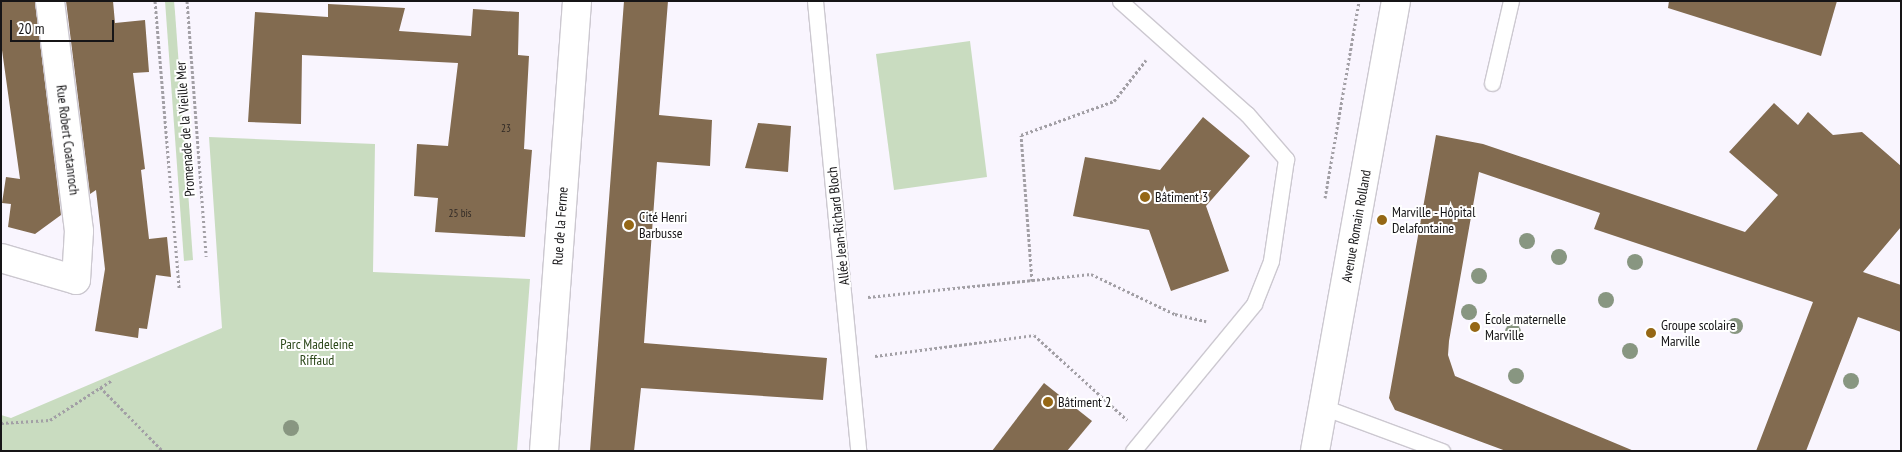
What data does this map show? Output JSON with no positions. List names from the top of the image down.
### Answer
{
  "streets": {
    "street": ["Rue Robert Coatanroch", "Rue de la Ferme", "Avenue Romain Rolland"],
    "lane": ["Allée Jean-Richard Bloch"],
    "path": ["Promenade de la Vieille Mer"]
  },
  "parks": ["Parc Madeleine Riffaud"],
  "places": [
    "Bâtiment 3",
    "Marville - Hôpital Delafontaine",
    "Cité Henri Barbusse",
    "École maternelle Marville",
    "Groupe scolaire Marville",
    "Bâtiment 2"
  ],
  "house_numbers": ["23", "25 bis"],
  "scale_bar": "20 m"
}
